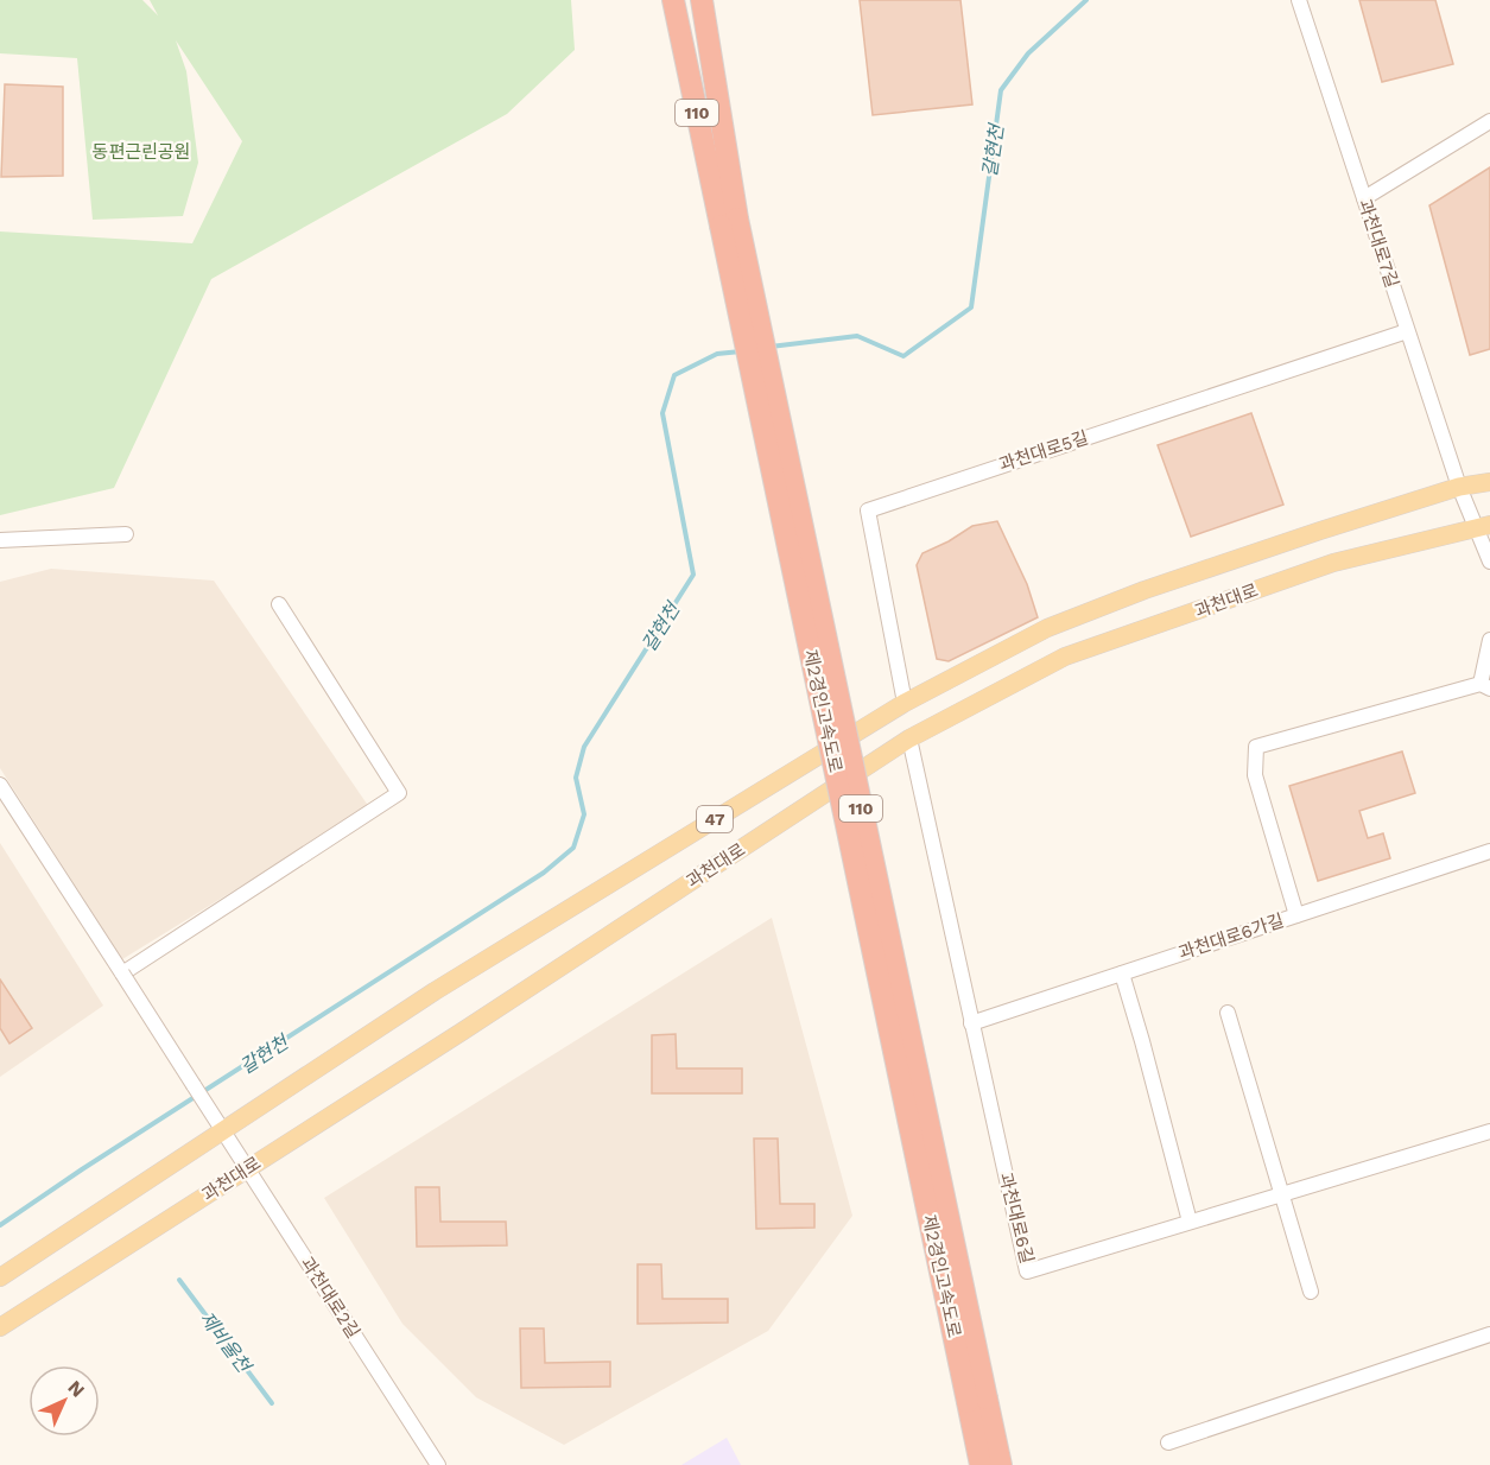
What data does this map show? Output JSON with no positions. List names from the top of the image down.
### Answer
{
  "streets": {
    "highway": ["110", "제2경인고속도로"],
    "main road": ["과천대로", "47"],
    "street": [
      "과천대로7길",
      "과천대로5길",
      "과천대로6가길",
      "과천대로6길",
      "과천대로2길"
    ]
  },
  "crossings": [
    ["과천대로7길", "과천대로5길"],
    ["과천대로7길", "과천대로"],
    ["과천대로5길", "과천대로"],
    ["과천대로", "과천대로6길"],
    ["과천대로", "과천대로2길"],
    ["과천대로6가길", "과천대로6길"]
  ],
  "water": ["갈현천", "제비울천"],
  "parks": ["동편근린공원"],
  "north": "top right"
}
